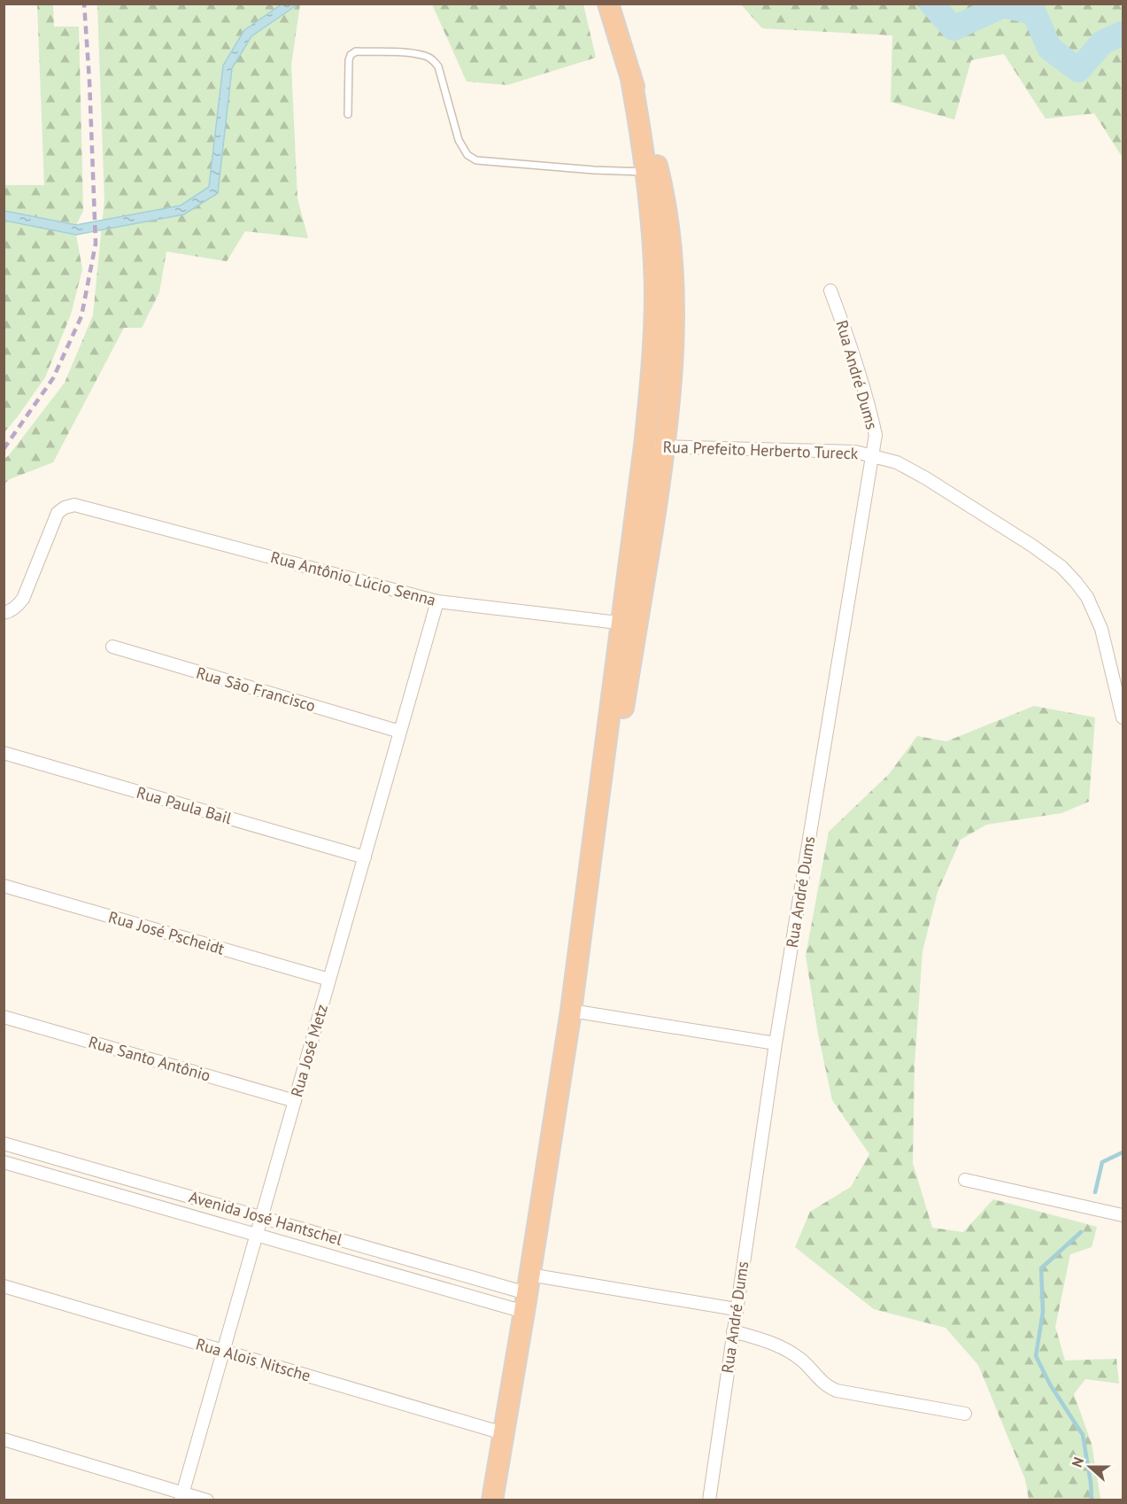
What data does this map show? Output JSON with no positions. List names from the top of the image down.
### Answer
{
  "streets": {
    "street": [
      "Rua André Dums",
      "Rua Prefeito Herberto Tureck",
      "Rua Antônio Lúcio Senna",
      "Rua São Francisco",
      "Rua Paula Bail",
      "Rua José Pscheidt",
      "Rua José Metz",
      "Rua Santo Antônio",
      "Avenida José Hantschel",
      "Rua Alois Nitsche"
    ]
  },
  "crossings": [
    ["Rua André Dums", "Rua Prefeito Herberto Tureck"],
    ["Rua Antônio Lúcio Senna", "Rua José Metz"],
    ["Rua São Francisco", "Rua José Metz"],
    ["Rua Paula Bail", "Rua José Metz"],
    ["Rua José Pscheidt", "Rua José Metz"],
    ["Rua José Metz", "Rua Santo Antônio"],
    ["Rua José Metz", "Avenida José Hantschel"],
    ["Rua José Metz", "Rua Alois Nitsche"]
  ],
  "north": "left"
}
